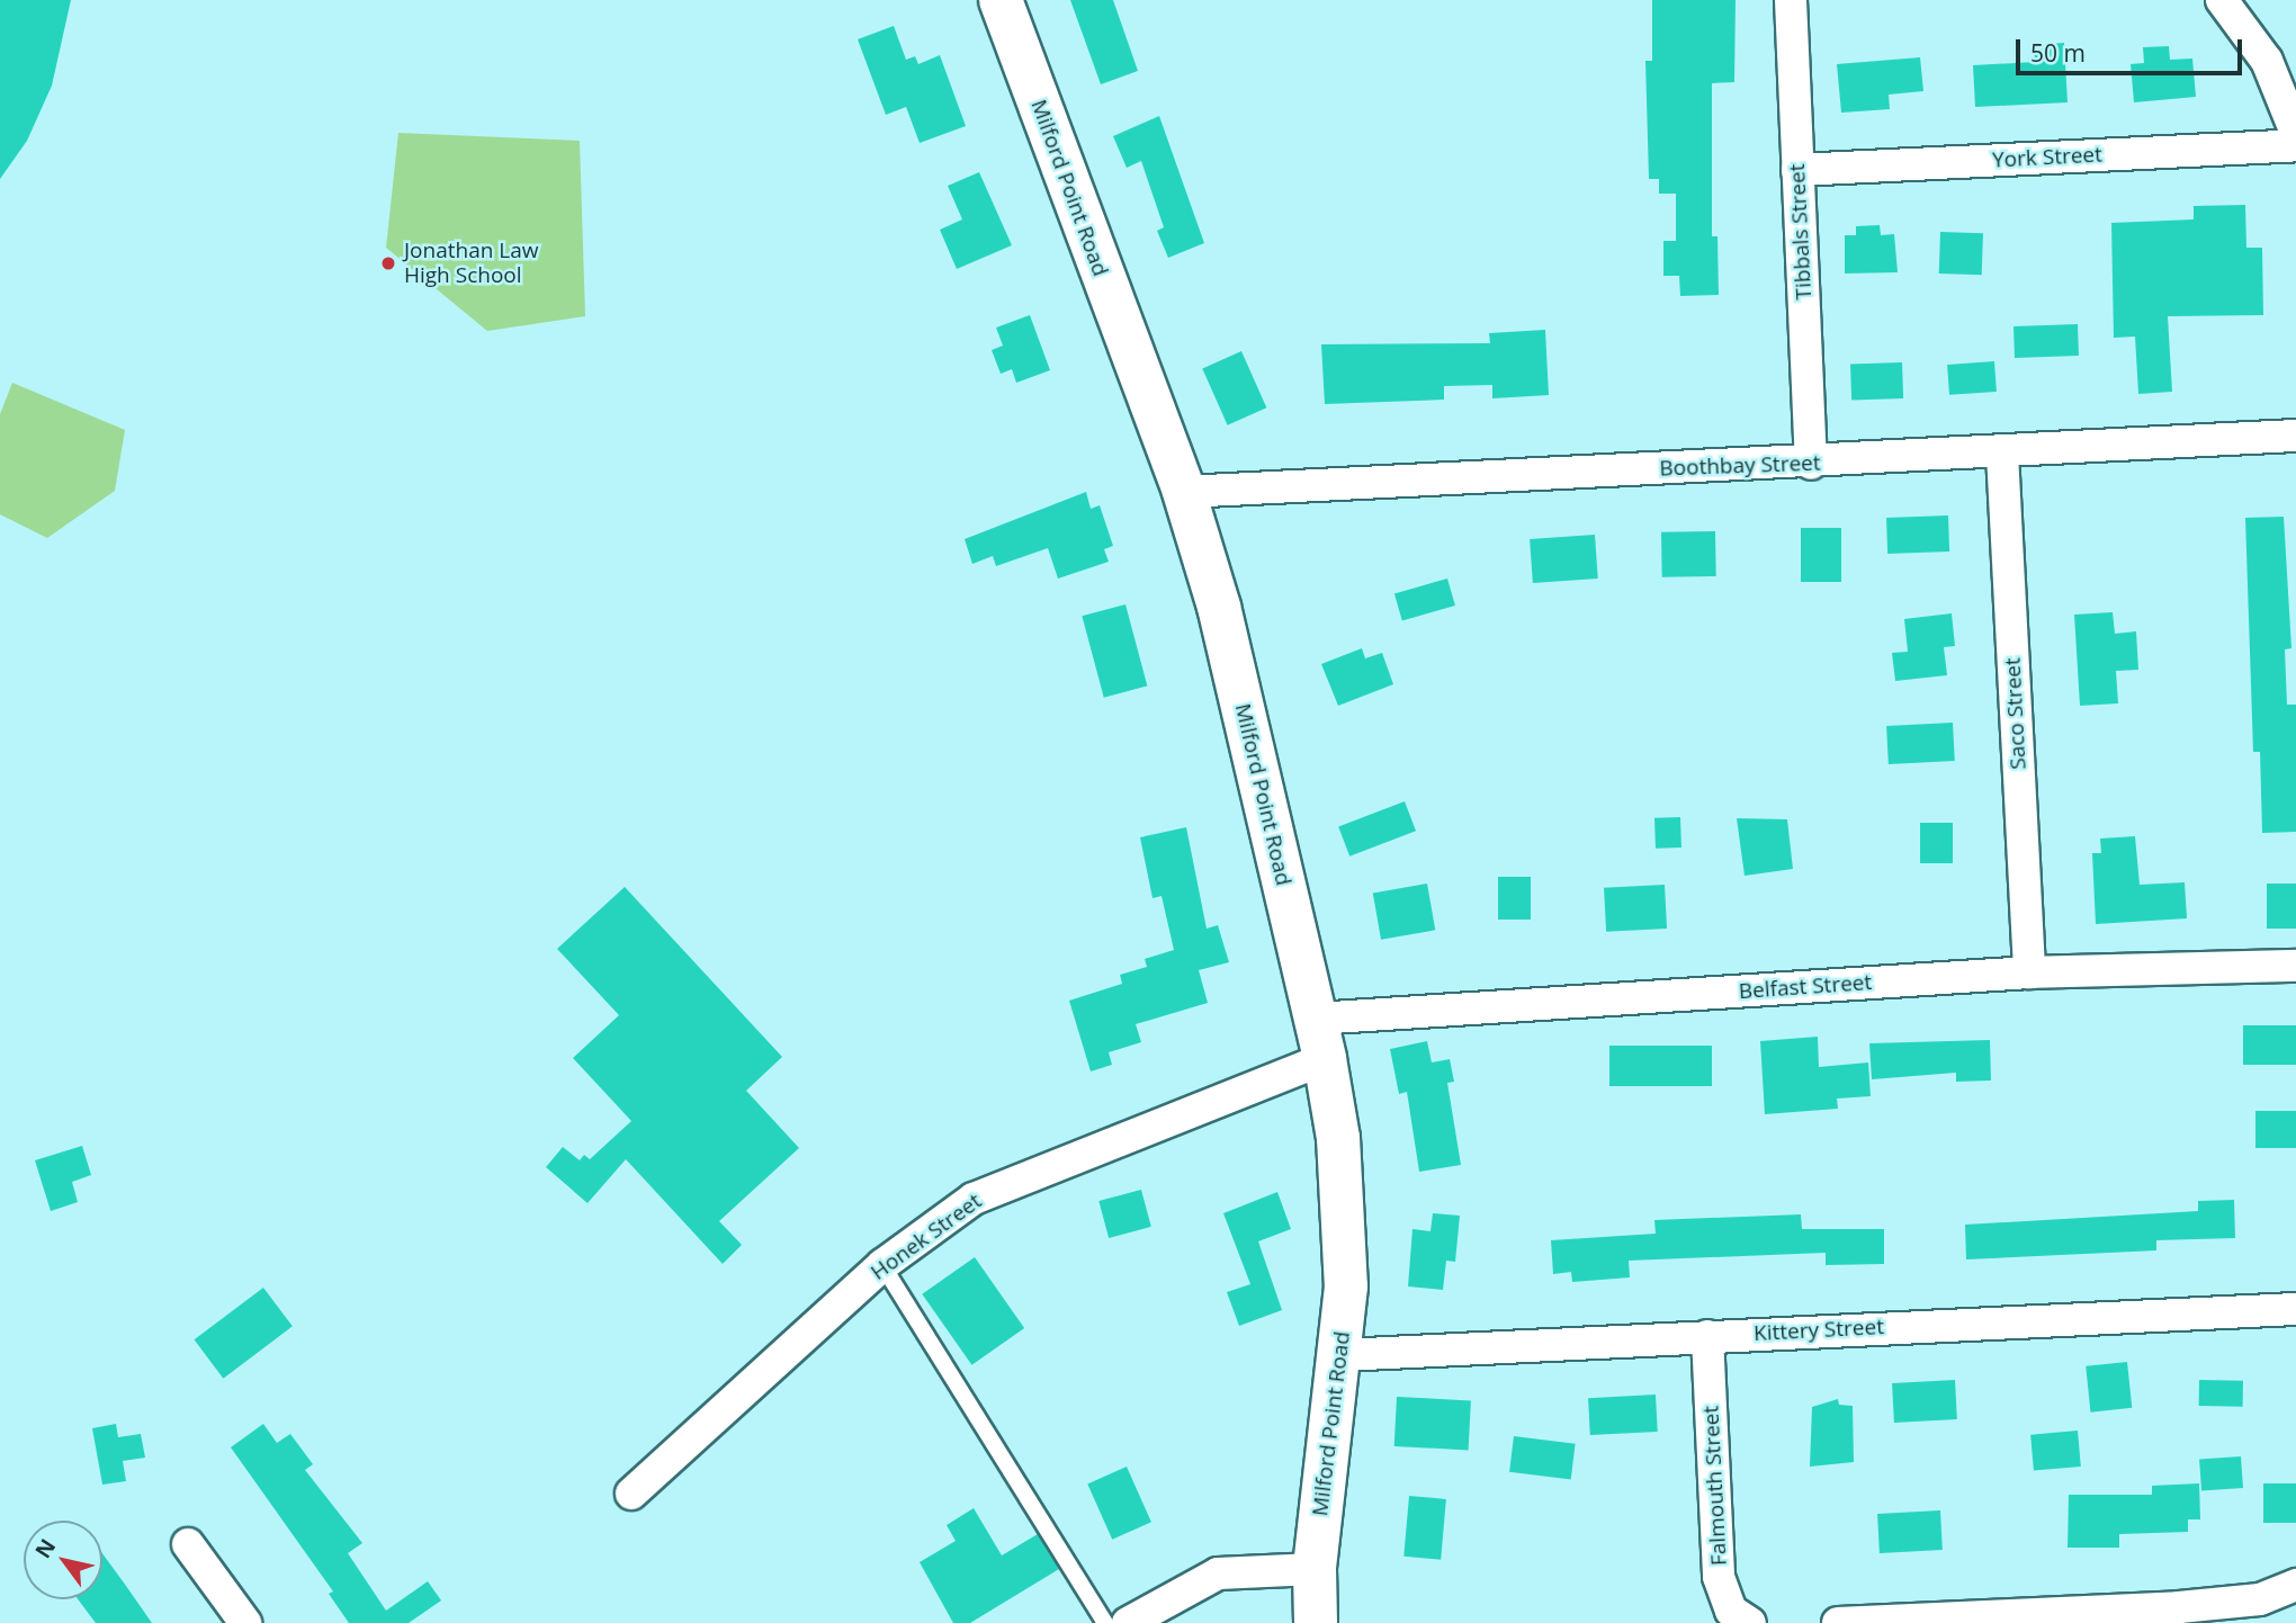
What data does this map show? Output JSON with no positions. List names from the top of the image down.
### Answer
{
  "streets": {
    "main road": ["Milford Point Road"],
    "street": [
      "York Street",
      "Tibbals Street",
      "Boothbay Street",
      "Saco Street",
      "Belfast Street",
      "Honek Street",
      "Kittery Street",
      "Falmouth Street"
    ]
  },
  "crossings": [
    ["York Street", "Tibbals Street"],
    ["Milford Point Road", "Boothbay Street"],
    ["Milford Point Road", "Belfast Street"],
    ["Milford Point Road", "Honek Street"],
    ["Milford Point Road", "Kittery Street"],
    ["Tibbals Street", "Boothbay Street"],
    ["Boothbay Street", "Saco Street"],
    ["Saco Street", "Belfast Street"],
    ["Belfast Street", "Honek Street"],
    ["Kittery Street", "Falmouth Street"]
  ],
  "places": ["Jonathan Law High School"],
  "scale_bar": "50 m",
  "north": "top left"
}
